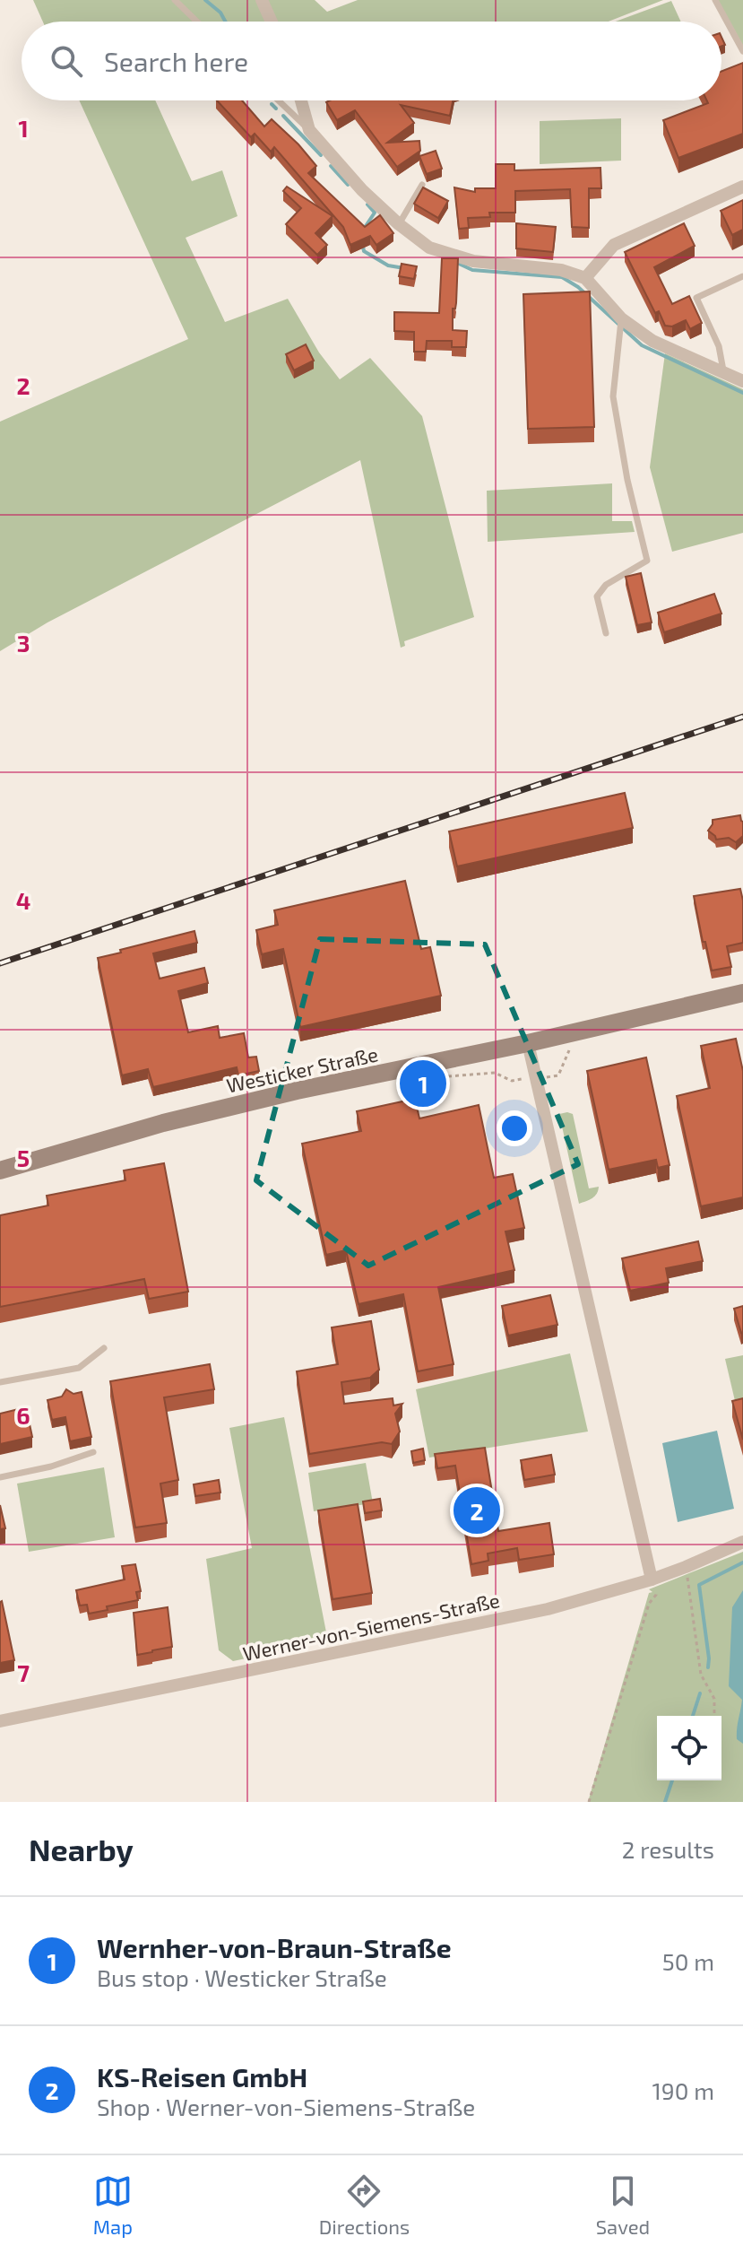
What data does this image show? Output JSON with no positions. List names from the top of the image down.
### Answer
{
  "streets": {
    "main road": ["Westicker Straße"],
    "street": ["Werner-von-Siemens-Straße"]
  },
  "page": {
    "search": "Search here",
    "pins": ["1", "2"],
    "heading": ["Nearby", "2 results"],
    "list": [
      {
        "mark": "1",
        "name": "Wernher-von-Braun-Straße",
        "note": "Bus stop · Westicker Straße",
        "value": "50 m"
      },
      {
        "mark": "2",
        "name": "KS-Reisen GmbH",
        "note": "Shop · Werner-von-Siemens-Straße",
        "value": "190 m"
      }
    ],
    "nav": ["Map", "Directions", "Saved"]
  },
  "grid": {
    "rows": [
      "1",
      "2",
      "3",
      "4",
      "5",
      "6",
      "7"
    ]
  }
}
